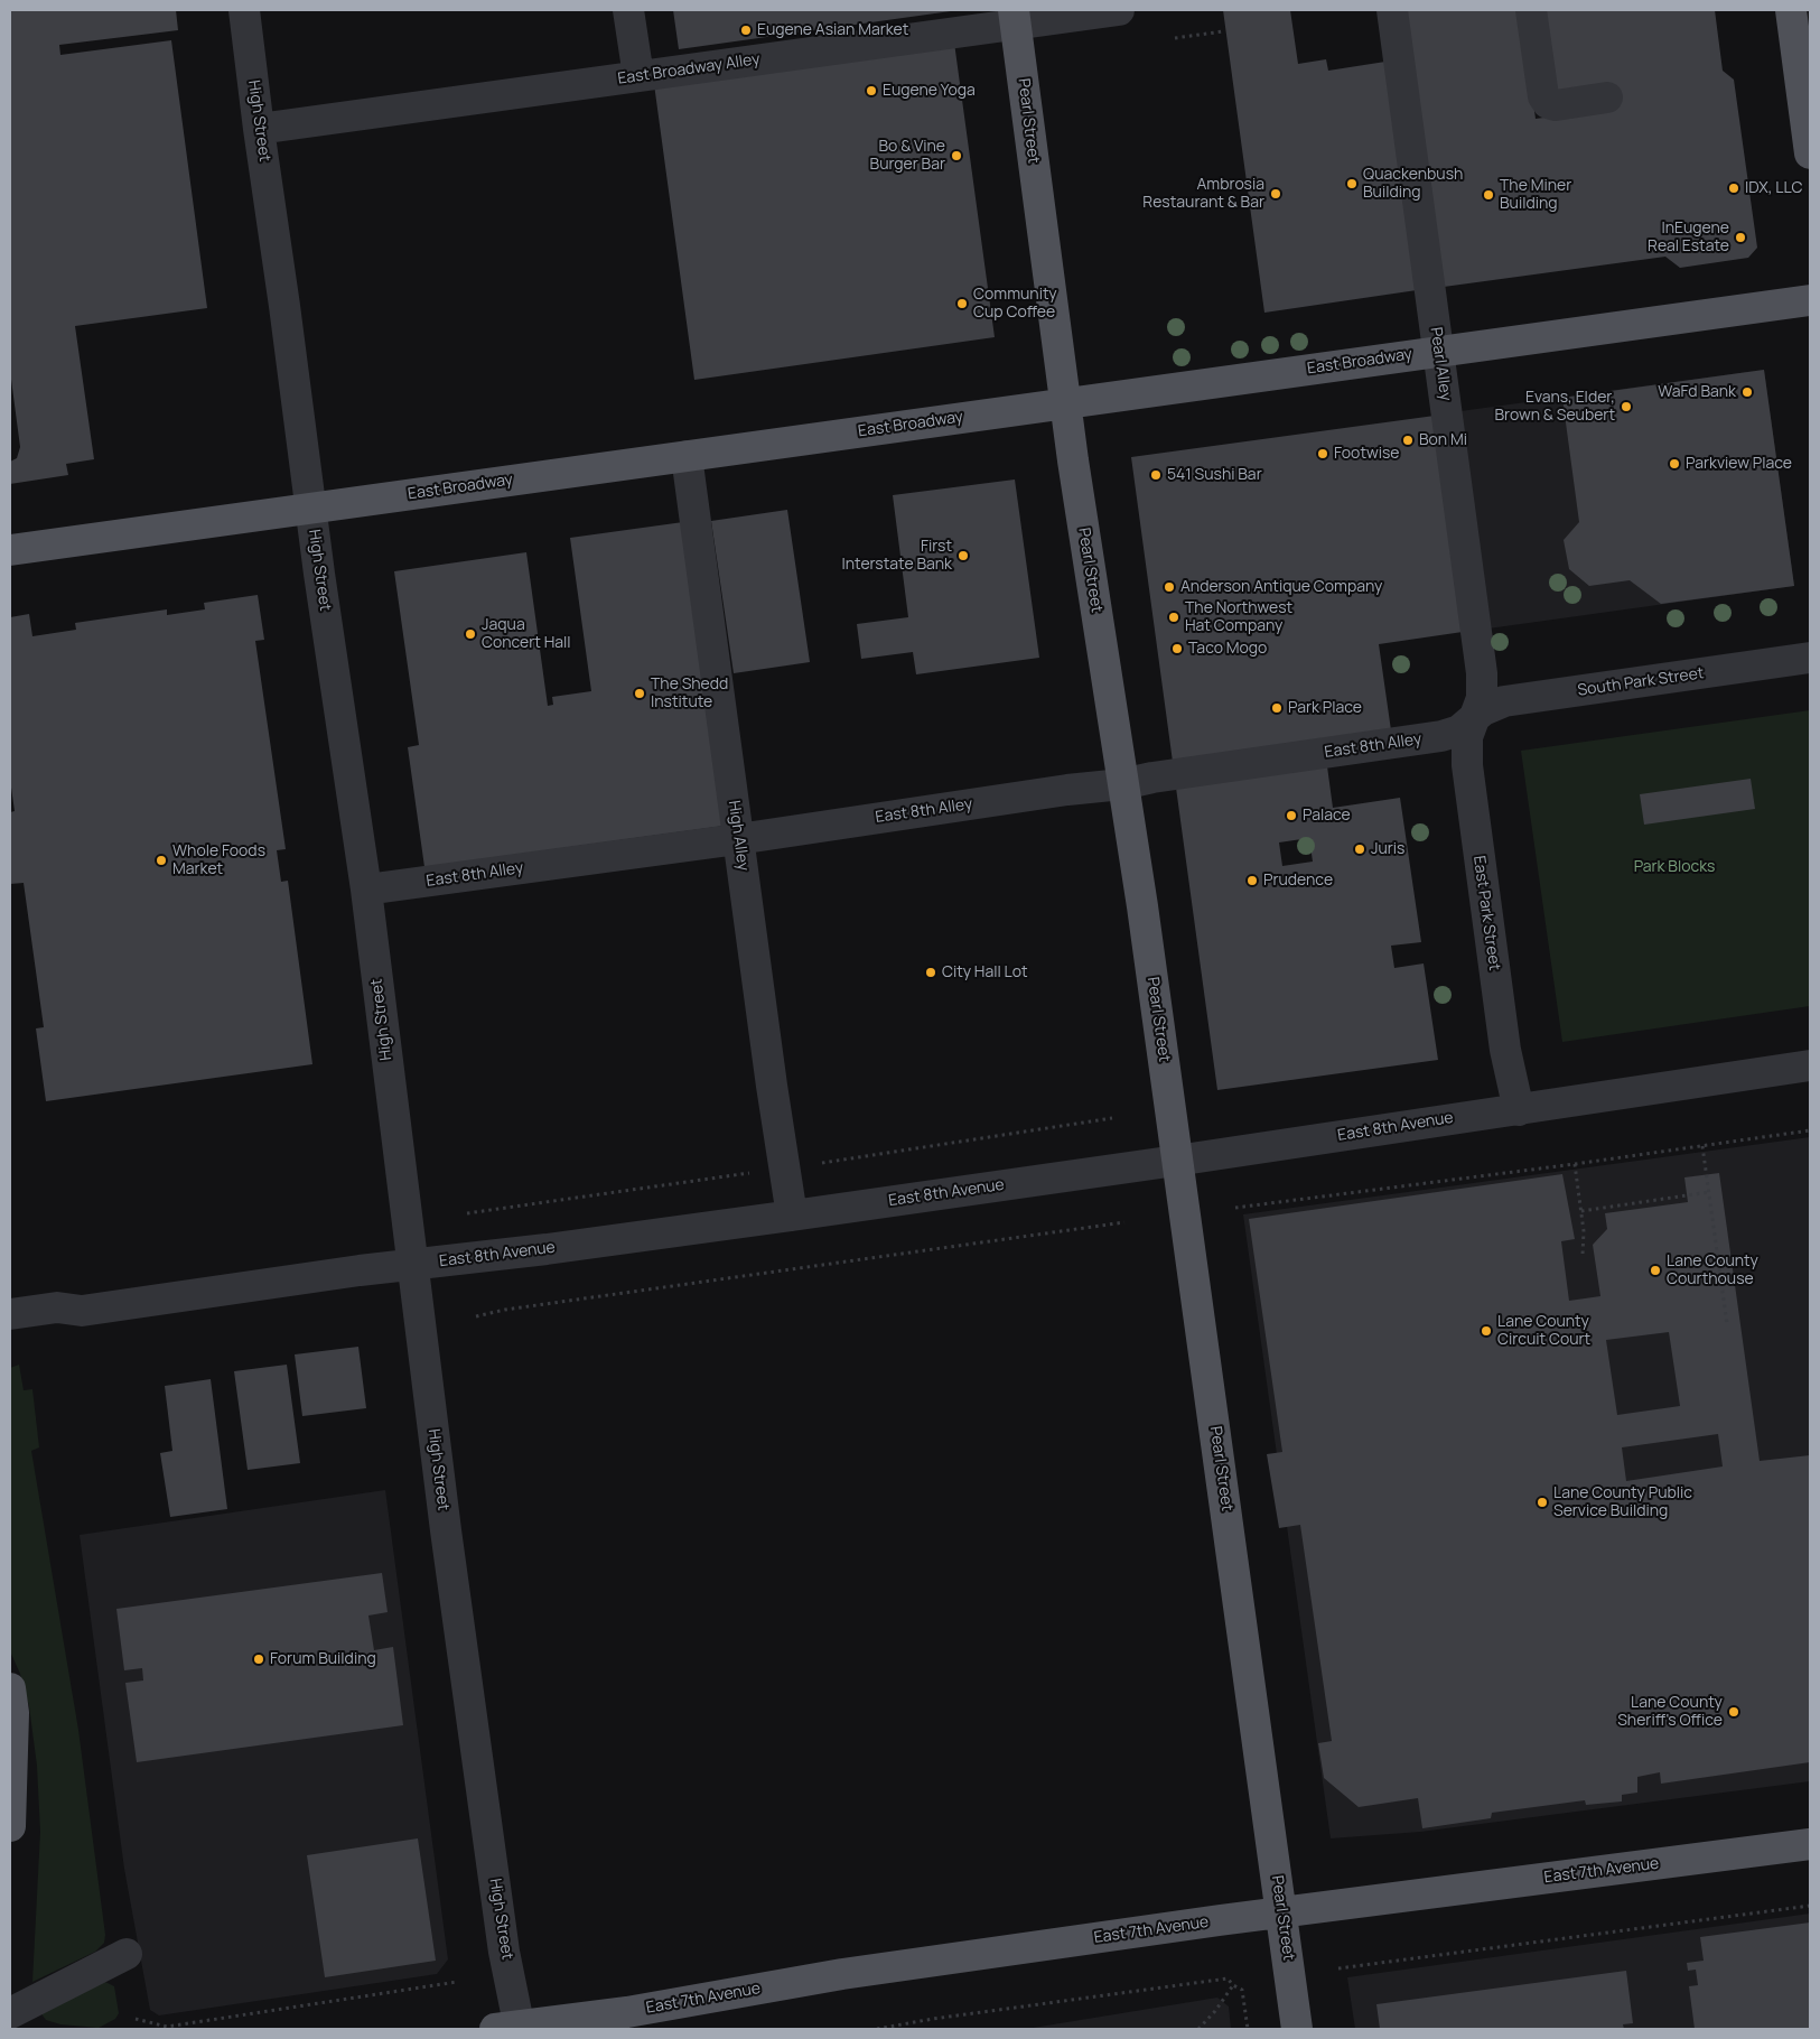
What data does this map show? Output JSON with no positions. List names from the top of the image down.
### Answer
{
  "streets": {
    "main road": ["Pearl Street", "East Broadway", "East 7th Avenue"],
    "street": [
      "East Broadway Alley",
      "High Street",
      "Pearl Alley",
      "South Park Street",
      "East 8th Alley",
      "High Alley",
      "East Park Street",
      "East 8th Avenue"
    ]
  },
  "crossings": [
    ["East Broadway Alley", "High Street"],
    ["East Broadway Alley", "Pearl Street"],
    ["High Street", "East Broadway"],
    ["High Street", "East 8th Alley"],
    ["High Street", "East 8th Avenue"],
    ["High Street", "East 7th Avenue"],
    ["Pearl Street", "East Broadway"],
    ["Pearl Street", "East 8th Alley"],
    ["Pearl Street", "East 8th Avenue"],
    ["Pearl Street", "East 7th Avenue"],
    ["East Broadway", "Pearl Alley"],
    ["East Broadway", "High Alley"],
    ["Pearl Alley", "South Park Street"],
    ["Pearl Alley", "East 8th Alley"],
    ["Pearl Alley", "East Park Street"],
    ["South Park Street", "East 8th Alley"],
    ["South Park Street", "East Park Street"],
    ["East 8th Alley", "High Alley"],
    ["East 8th Alley", "East Park Street"],
    ["High Alley", "East 8th Avenue"],
    ["East Park Street", "East 8th Avenue"]
  ],
  "parks": ["Park Blocks"],
  "places": [
    "Eugene Asian Market",
    "Eugene Yoga",
    "Bo & Vine Burger Bar",
    "Quackenbush Building",
    "IDX, LLC",
    "Ambrosia Restaurant & Bar",
    "The Miner Building",
    "InEugene Real Estate",
    "Community Cup Coffee",
    "WaFd Bank",
    "Evans, Elder, Brown & Seubert",
    "Bon Mi",
    "Footwise",
    "Parkview Place",
    "541 Sushi Bar",
    "First Interstate Bank",
    "Anderson Antique Company",
    "The Northwest Hat Company",
    "Jaqua Concert Hall",
    "Taco Mogo",
    "The Shedd Institute",
    "Park Place",
    "Palace",
    "Juris",
    "Whole Foods Market",
    "Prudence",
    "City Hall Lot",
    "Lane County Courthouse",
    "Lane County Circuit Court",
    "Lane County Public Service Building",
    "Forum Building",
    "Lane County Sheriff's Office"
  ]
}
